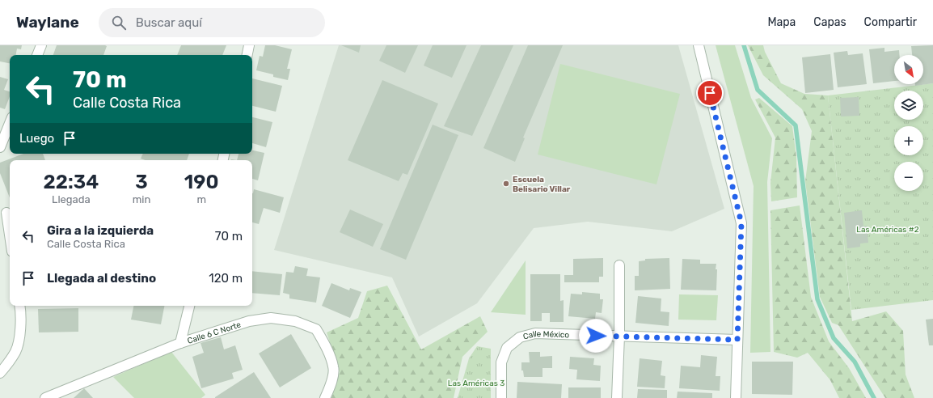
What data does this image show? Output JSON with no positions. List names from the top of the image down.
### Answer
{
  "streets": {
    "street": ["Calle 6 C Norte", "Calle México"]
  },
  "parks": ["Las Américas #2", "Las Américas 3"],
  "places": ["Escuela Belisario Villar"],
  "north": "bottom right",
  "page": {
    "header": "Waylane",
    "search": "Buscar aquí",
    "nav": ["Mapa", "Capas", "Compartir"],
    "map_buttons": ["+", "−"],
    "turn": ["70 m", "Calle Costa Rica"],
    "then": "Luego",
    "eta": [
      "22:34",
      "Llegada",
      "3",
      "min",
      "190",
      "m"
    ],
    "list": [
      {
        "name": "Gira a la izquierda",
        "note": "Calle Costa Rica",
        "value": "70 m"
      },
      {
        "name": "Llegada al destino",
        "value": "120 m"
      }
    ]
  }
}
